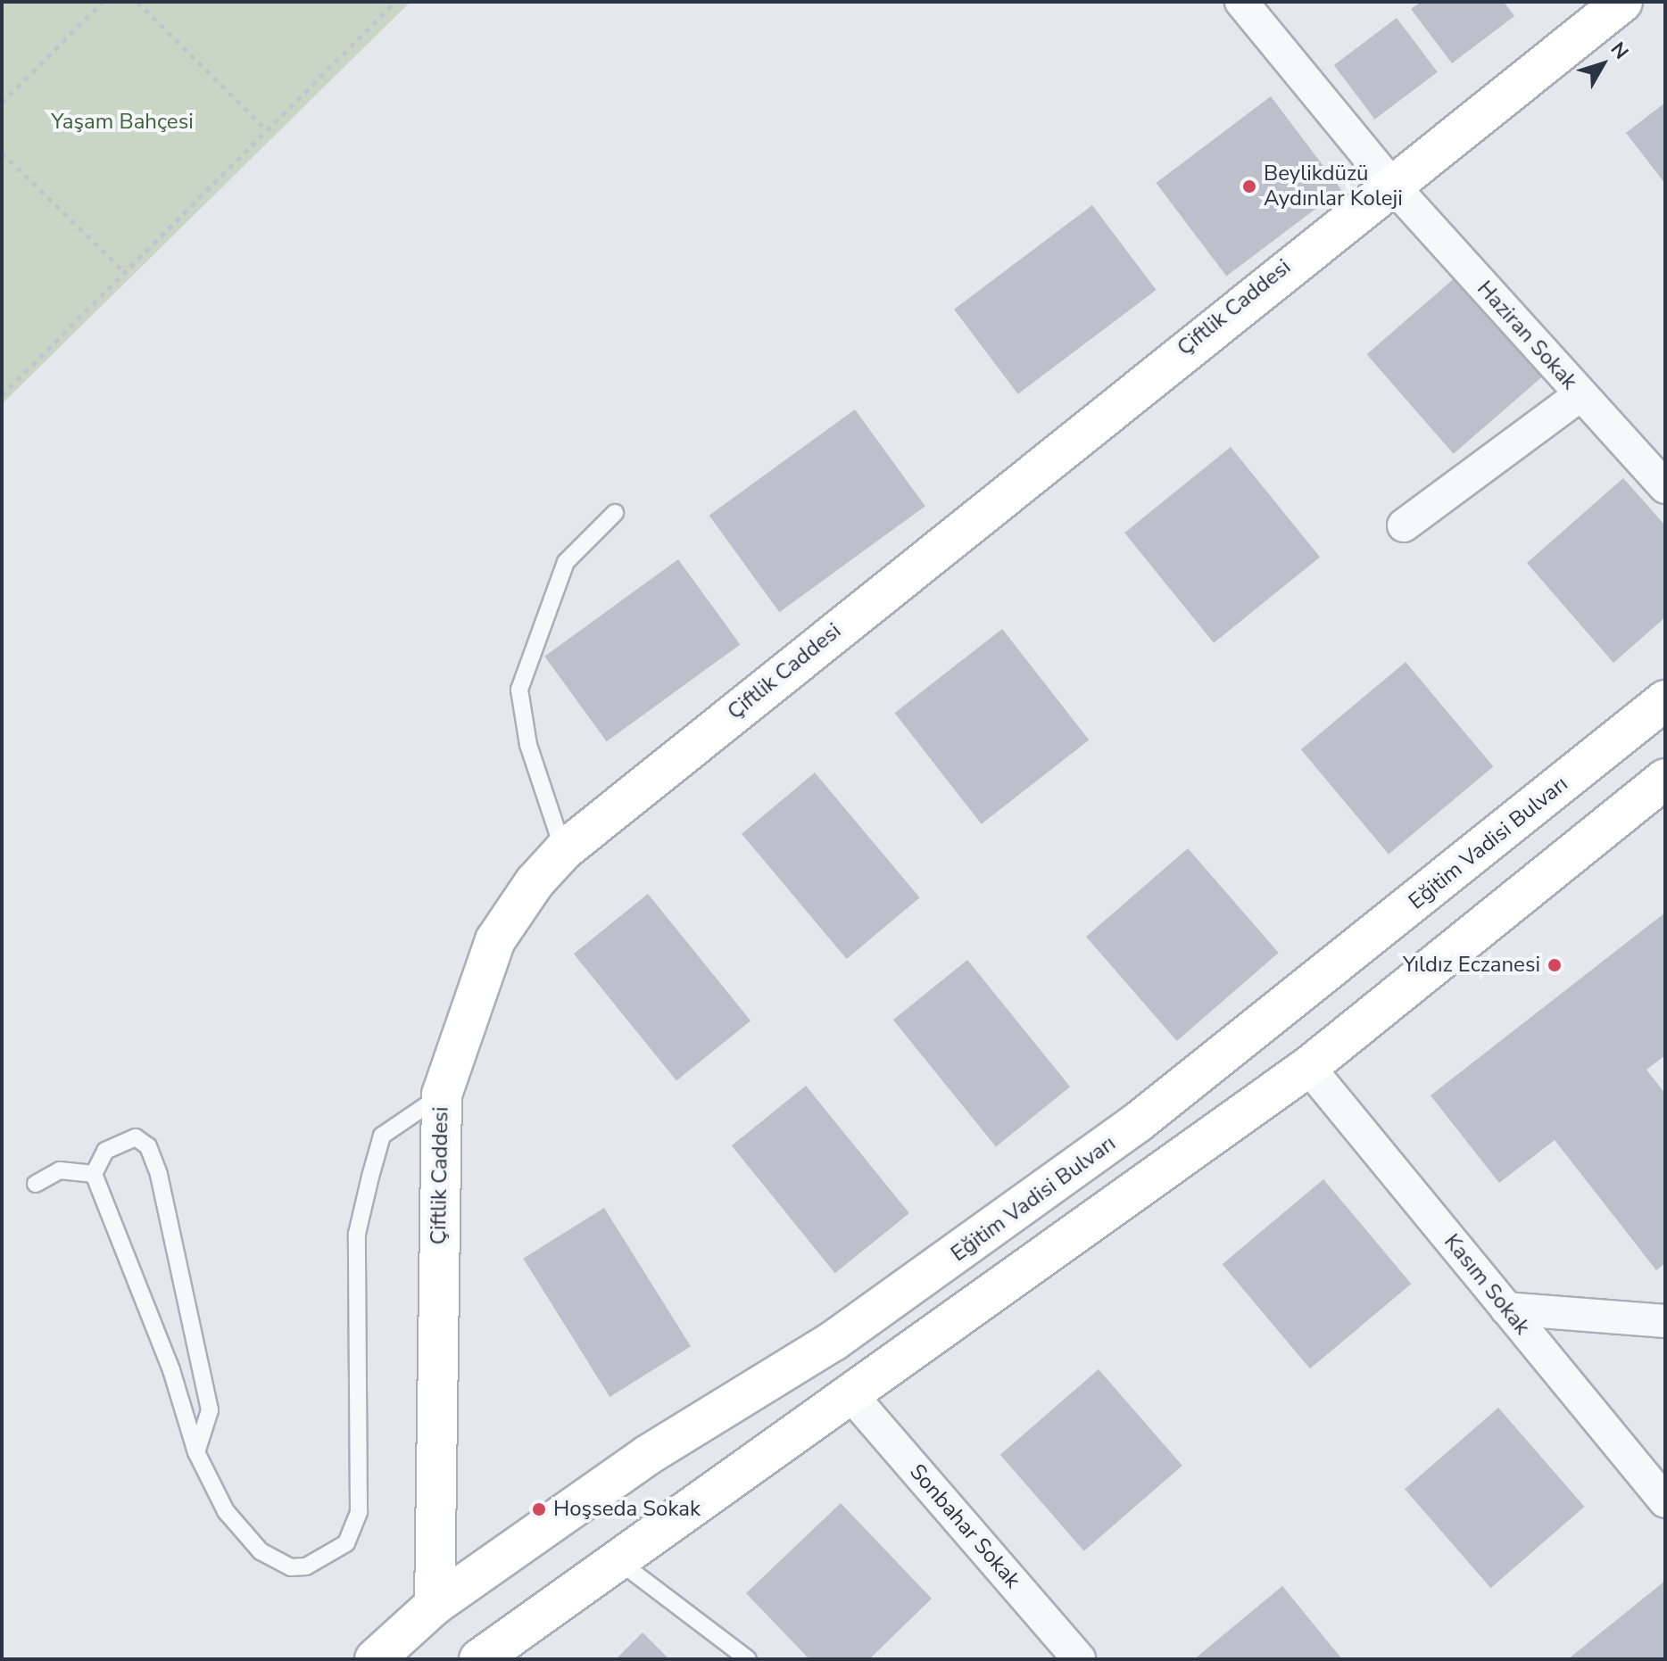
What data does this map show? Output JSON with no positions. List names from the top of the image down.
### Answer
{
  "streets": {
    "main road": ["Çiftlik Caddesi", "Eğitim Vadisi Bulvarı"],
    "street": ["Haziran Sokak", "Kasım Sokak", "Sonbahar Sokak"]
  },
  "crossings": [
    ["Çiftlik Caddesi", "Haziran Sokak"],
    ["Çiftlik Caddesi", "Eğitim Vadisi Bulvarı"]
  ],
  "parks": ["Yaşam Bahçesi"],
  "places": ["Beylikdüzü Aydınlar Koleji", "Yıldız Eczanesi", "Hoşseda Sokak"],
  "north": "top right"
}
